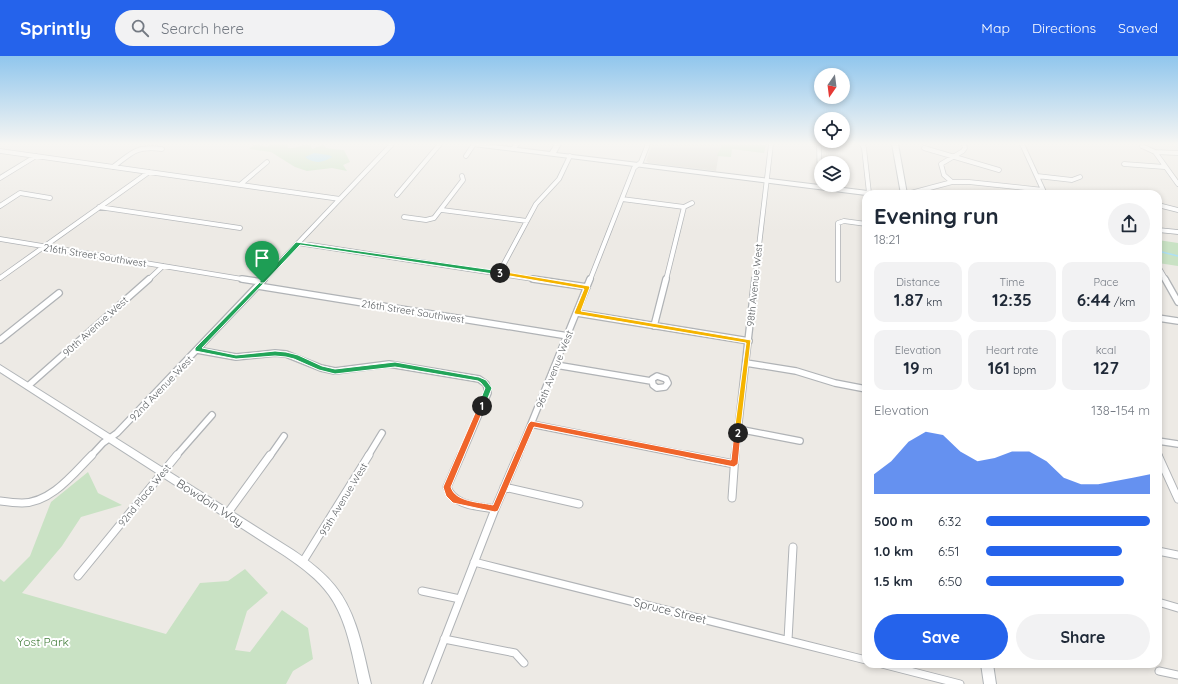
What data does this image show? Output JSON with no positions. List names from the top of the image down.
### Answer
{
  "streets": {
    "main road": ["Bowdoin Way"],
    "street": [
      "216th Street Southwest",
      "98th Avenue West",
      "90th Avenue West",
      "96th Avenue West",
      "92nd Avenue West",
      "92nd Place West",
      "95th Avenue West",
      "Spruce Street"
    ]
  },
  "crossings": [
    ["216th Street Southwest", "90th Avenue West"],
    ["216th Street Southwest", "96th Avenue West"],
    ["216th Street Southwest", "92nd Avenue West"],
    ["90th Avenue West", "Bowdoin Way"],
    ["96th Avenue West", "Spruce Street"],
    ["92nd Avenue West", "Bowdoin Way"],
    ["92nd Place West", "Bowdoin Way"],
    ["95th Avenue West", "Bowdoin Way"]
  ],
  "parks": ["Yost Park"],
  "north": "bottom",
  "page": {
    "header": "Sprintly",
    "search": "Search here",
    "nav": ["Map", "Directions", "Saved"],
    "heading": ["Evening run", "18:21"],
    "stats": [
      ["Distance", "1.87 km"],
      ["Time", "12:35"],
      ["Pace", "6:44 /km"],
      ["Elevation", "19 m"],
      ["Heart rate", "161 bpm"],
      ["kcal", "127"]
    ],
    "pins": ["3", "1", "2"],
    "chart": ["Elevation", "138–154 m"],
    "list": [
      {
        "name": "500 m",
        "note": "6:32"
      },
      {
        "name": "1.0 km",
        "note": "6:51"
      },
      {
        "name": "1.5 km",
        "note": "6:50"
      }
    ],
    "buttons": ["Save", "Share"]
  }
}
